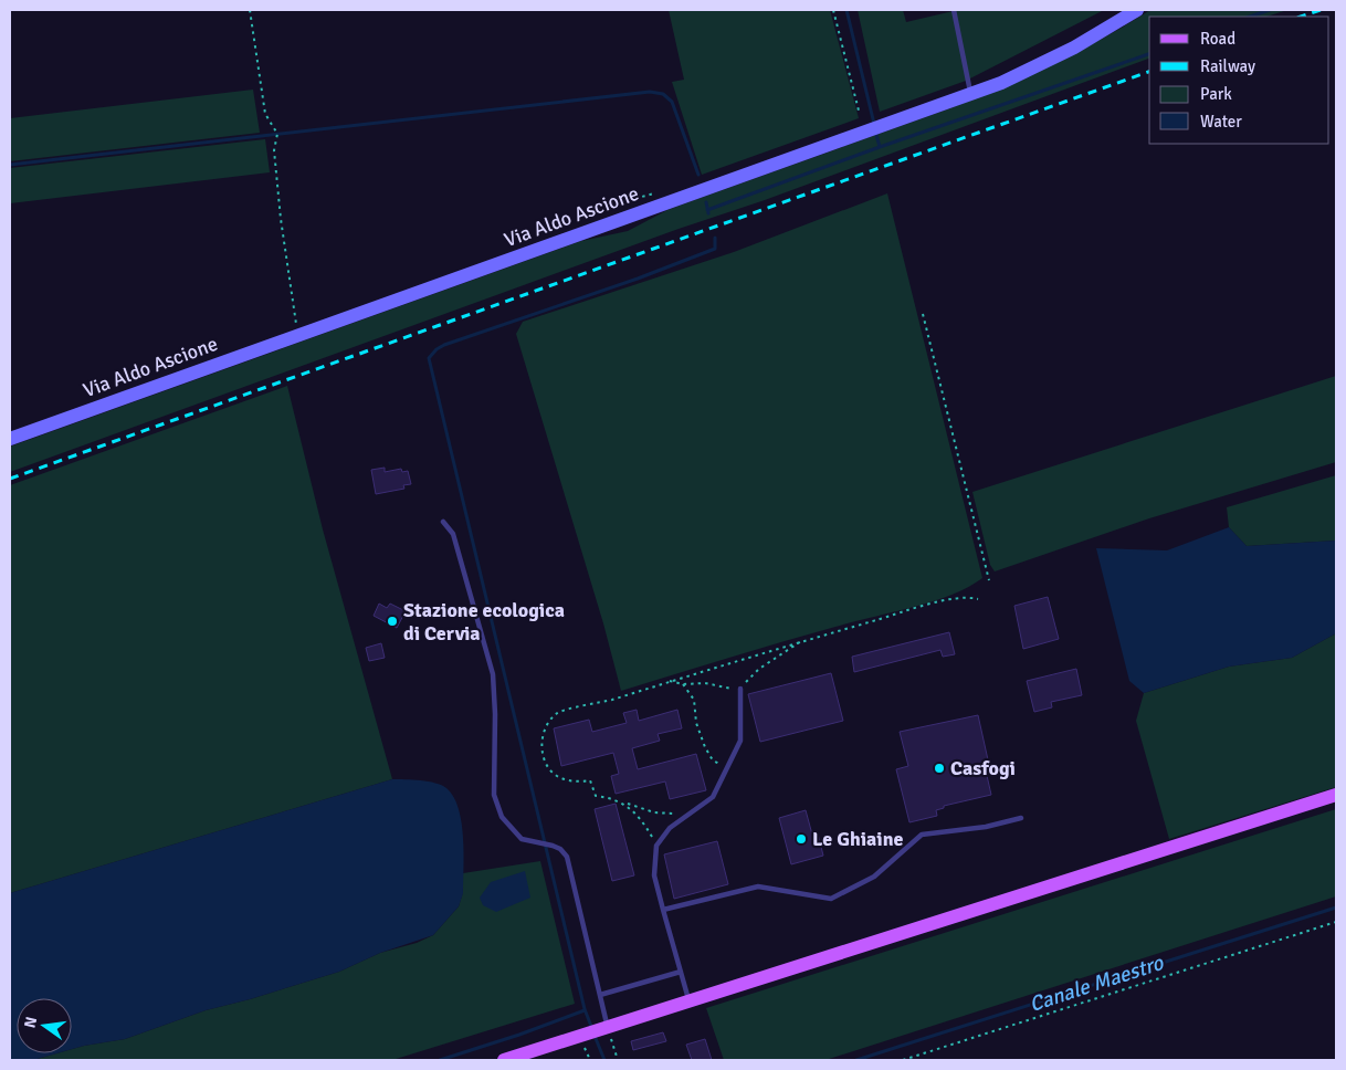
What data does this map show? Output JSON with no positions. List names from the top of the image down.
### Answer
{
  "streets": {
    "street": ["Via Aldo Ascione"]
  },
  "water": ["Canale Maestro"],
  "places": ["Stazione ecologica di Cervia", "Casfogi", "Le Ghiaine"],
  "legend": [
    "Road",
    "Railway",
    "Park",
    "Water"
  ],
  "north": "left"
}
